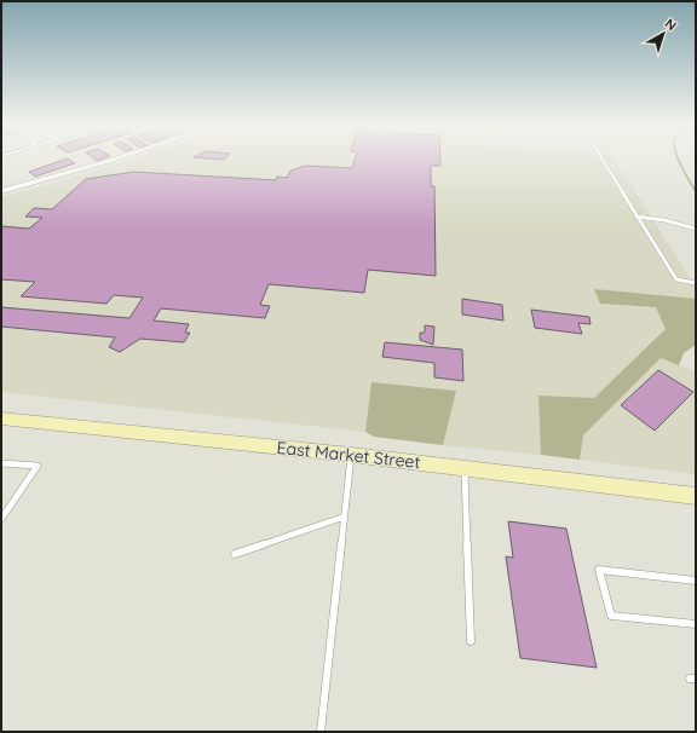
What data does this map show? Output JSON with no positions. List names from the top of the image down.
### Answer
{
  "streets": {
    "main road": ["East Market Street"]
  },
  "north": "top right"
}
